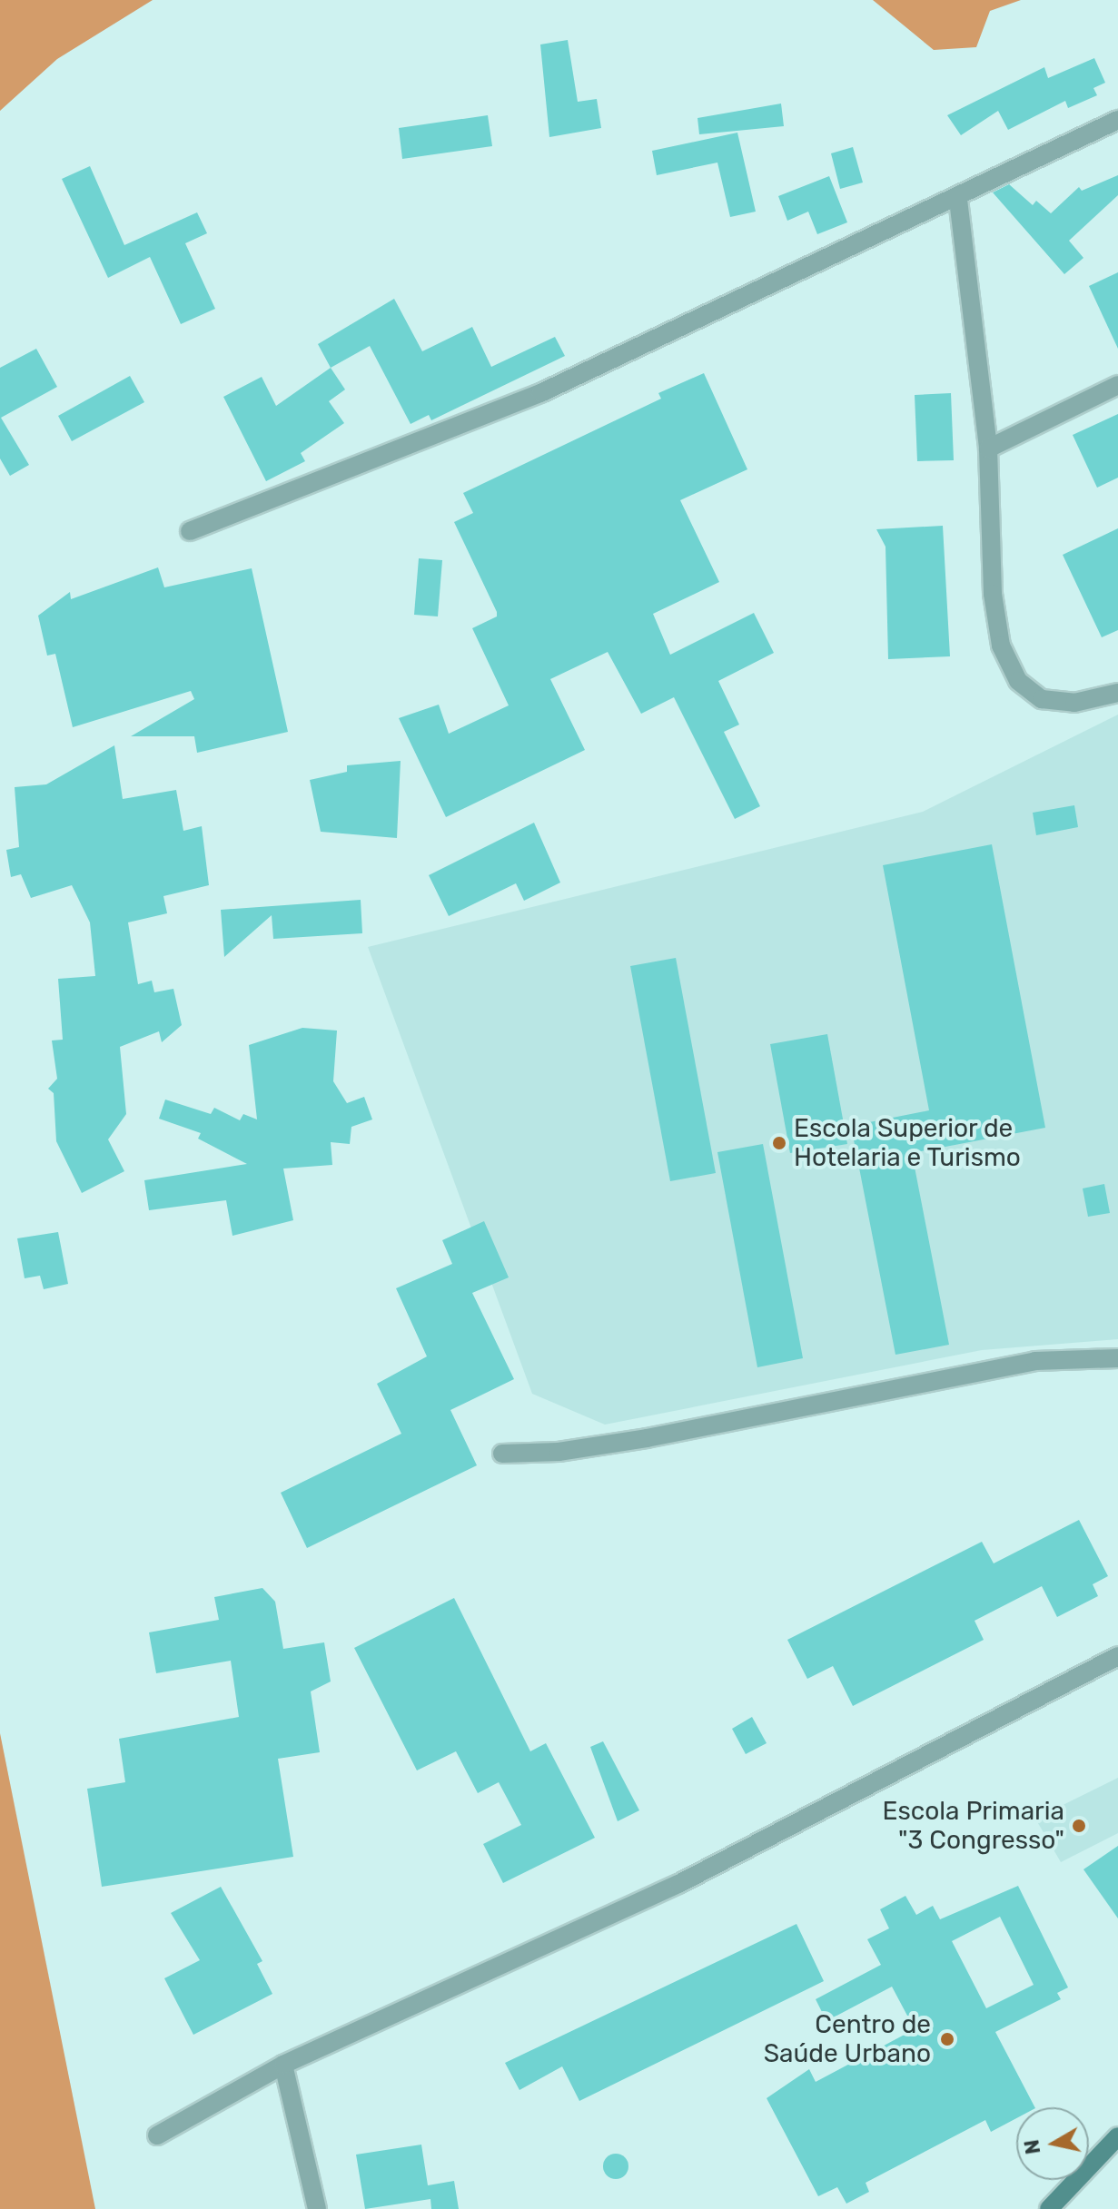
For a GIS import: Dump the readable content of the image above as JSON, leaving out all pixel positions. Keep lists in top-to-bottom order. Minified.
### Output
{"places":["Escola Superior de Hotelaria e Turismo","Escola Primaria \"3 Congresso\"","Centro de Saúde Urbano"],"north":"left"}
